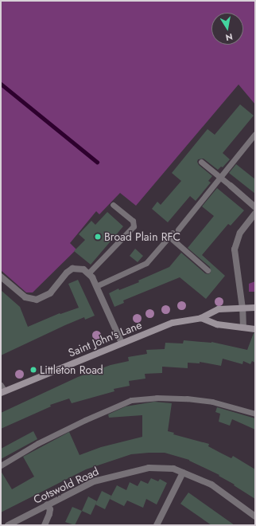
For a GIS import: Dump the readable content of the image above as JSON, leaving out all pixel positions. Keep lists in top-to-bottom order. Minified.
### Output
{"streets":{"main road":["Saint John's Lane"],"street":["Cotswold Road"]},"places":["Broad Plain RFC","Littleton Road"],"north":"bottom"}
